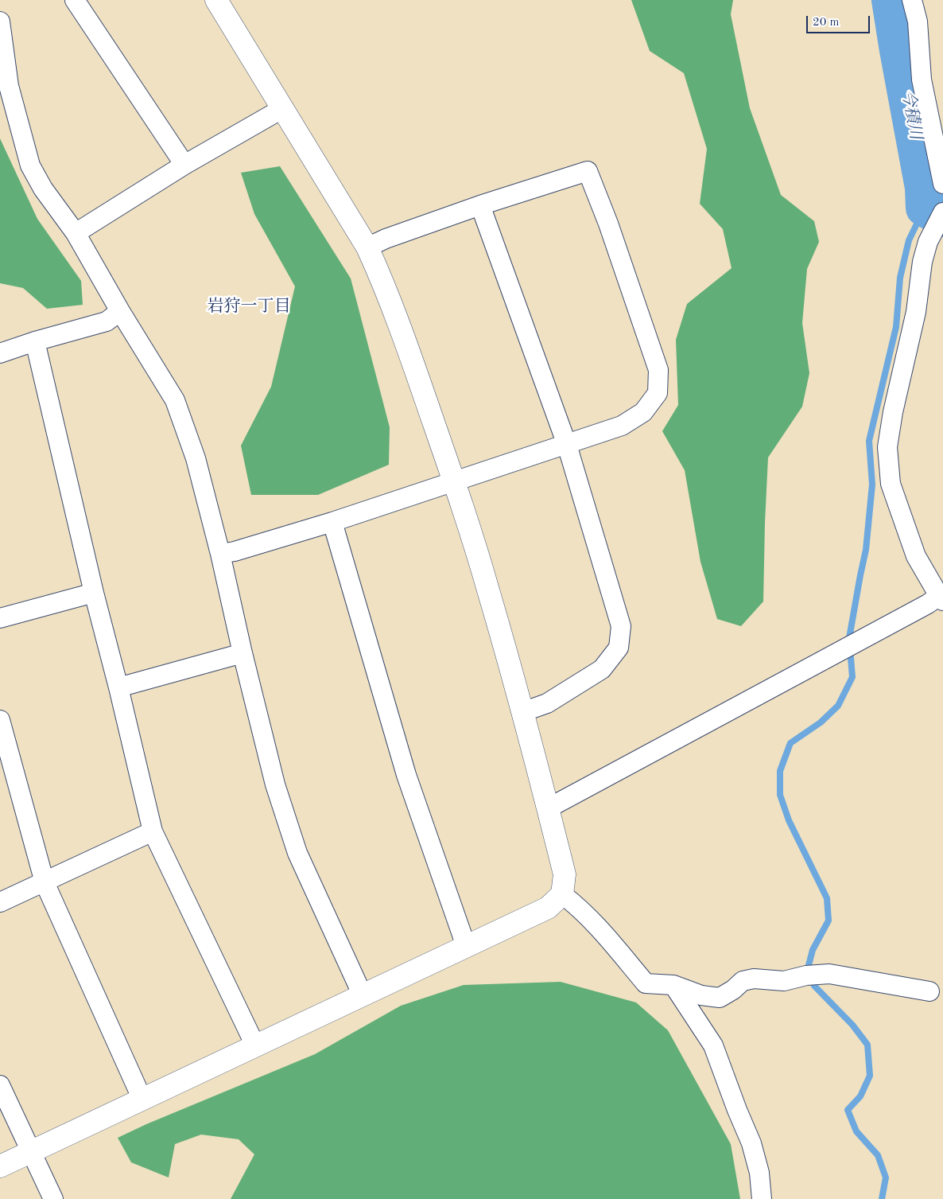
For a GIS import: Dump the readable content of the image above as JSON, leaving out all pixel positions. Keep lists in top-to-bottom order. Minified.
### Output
{"districts":["岩狩一丁目"],"water":["今積川"],"scale_bar":"20 m"}
